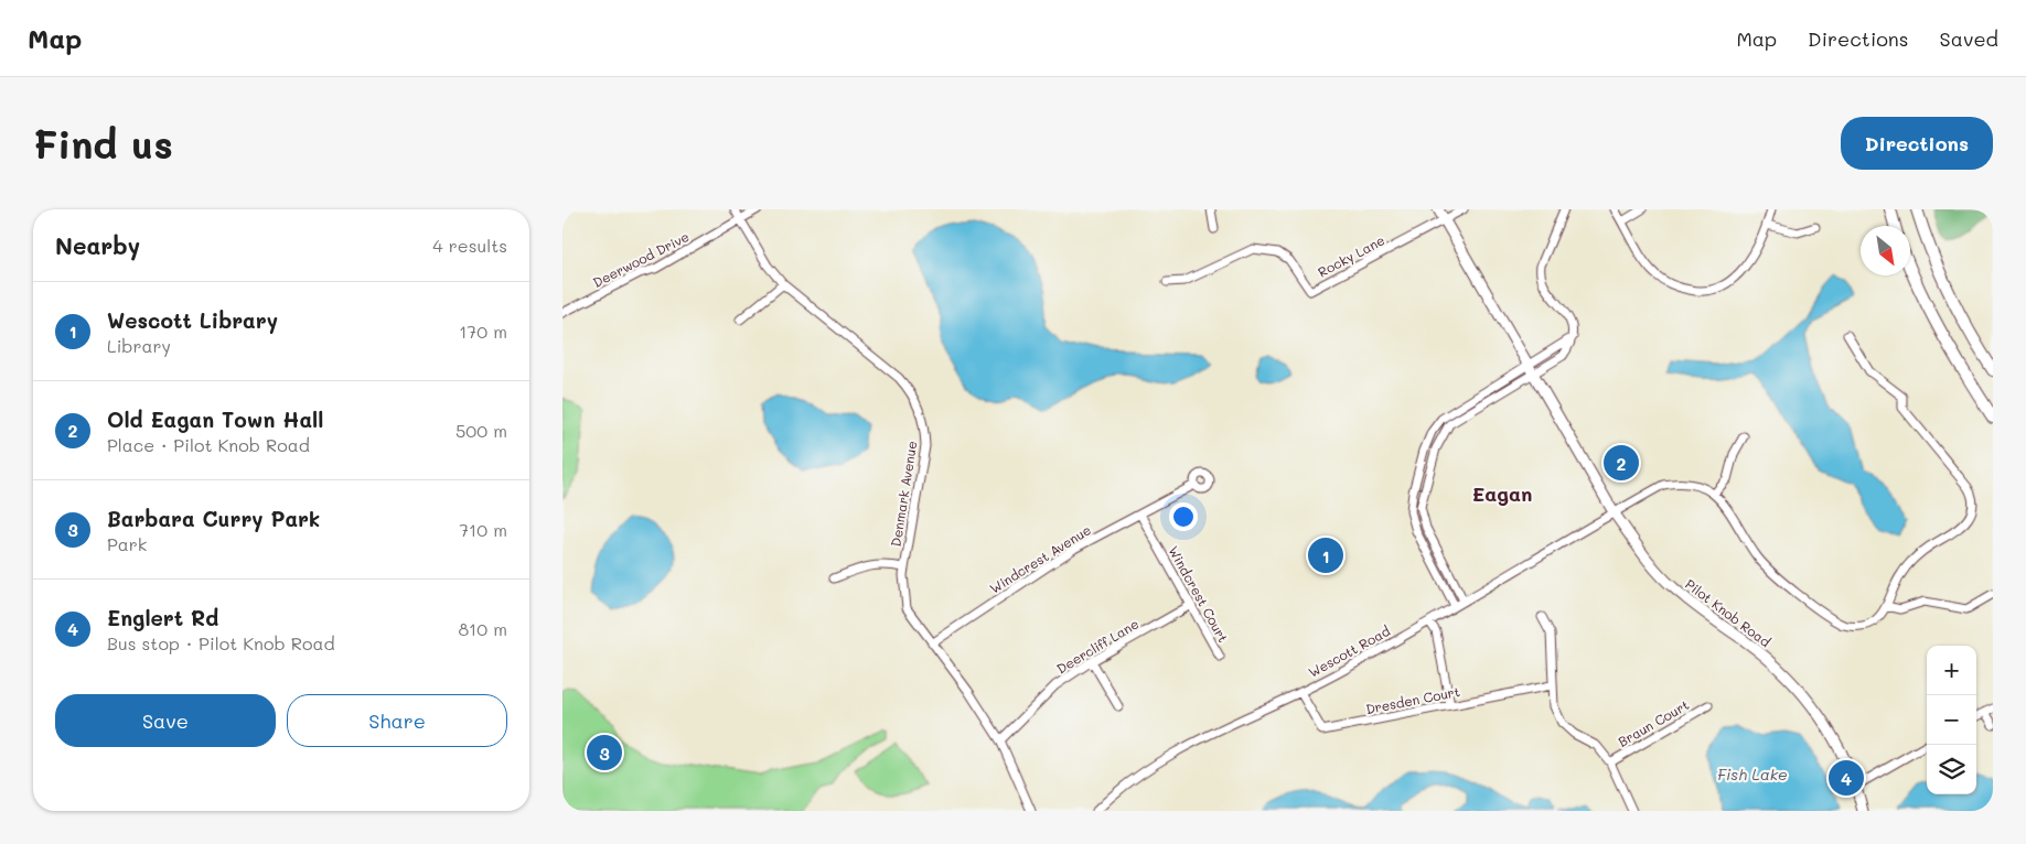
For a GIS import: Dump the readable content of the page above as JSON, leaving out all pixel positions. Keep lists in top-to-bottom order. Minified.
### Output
{"streets":{"main road":["Pilot Knob Road"],"street":["Rocky Lane","Deerwood Drive","Denmark Avenue","Windcrest Avenue","Windcrest Court","Deercliff Lane","Wescott Road","Dresden Court","Braun Court"]},"crossings":[["Rocky Lane","Pilot Knob Road"],["Deerwood Drive","Denmark Avenue"],["Denmark Avenue","Windcrest Avenue"],["Denmark Avenue","Deercliff Lane"],["Windcrest Avenue","Windcrest Court"],["Windcrest Court","Deercliff Lane"],["Pilot Knob Road","Wescott Road"],["Wescott Road","Dresden Court"]],"districts":["Eagan"],"water":["Fish Lake"],"north":"bottom right","page":{"header":"Map","nav":["Map","Directions","Saved"],"buttons":["Directions",["Save","Share"]],"title":"Find us","heading":["Nearby","4 results"],"list":[{"mark":"1","name":"Wescott Library","note":"Library","value":"170 m"},{"mark":"2","name":"Old Eagan Town Hall","note":"Place · Pilot Knob Road","value":"500 m"},{"mark":"3","name":"Barbara Curry Park","note":"Park","value":"710 m"},{"mark":"4","name":"Englert Rd","note":"Bus stop · Pilot Knob Road","value":"810 m"}],"pins":["2","1","3","4"],"map_buttons":["+","−"]}}
